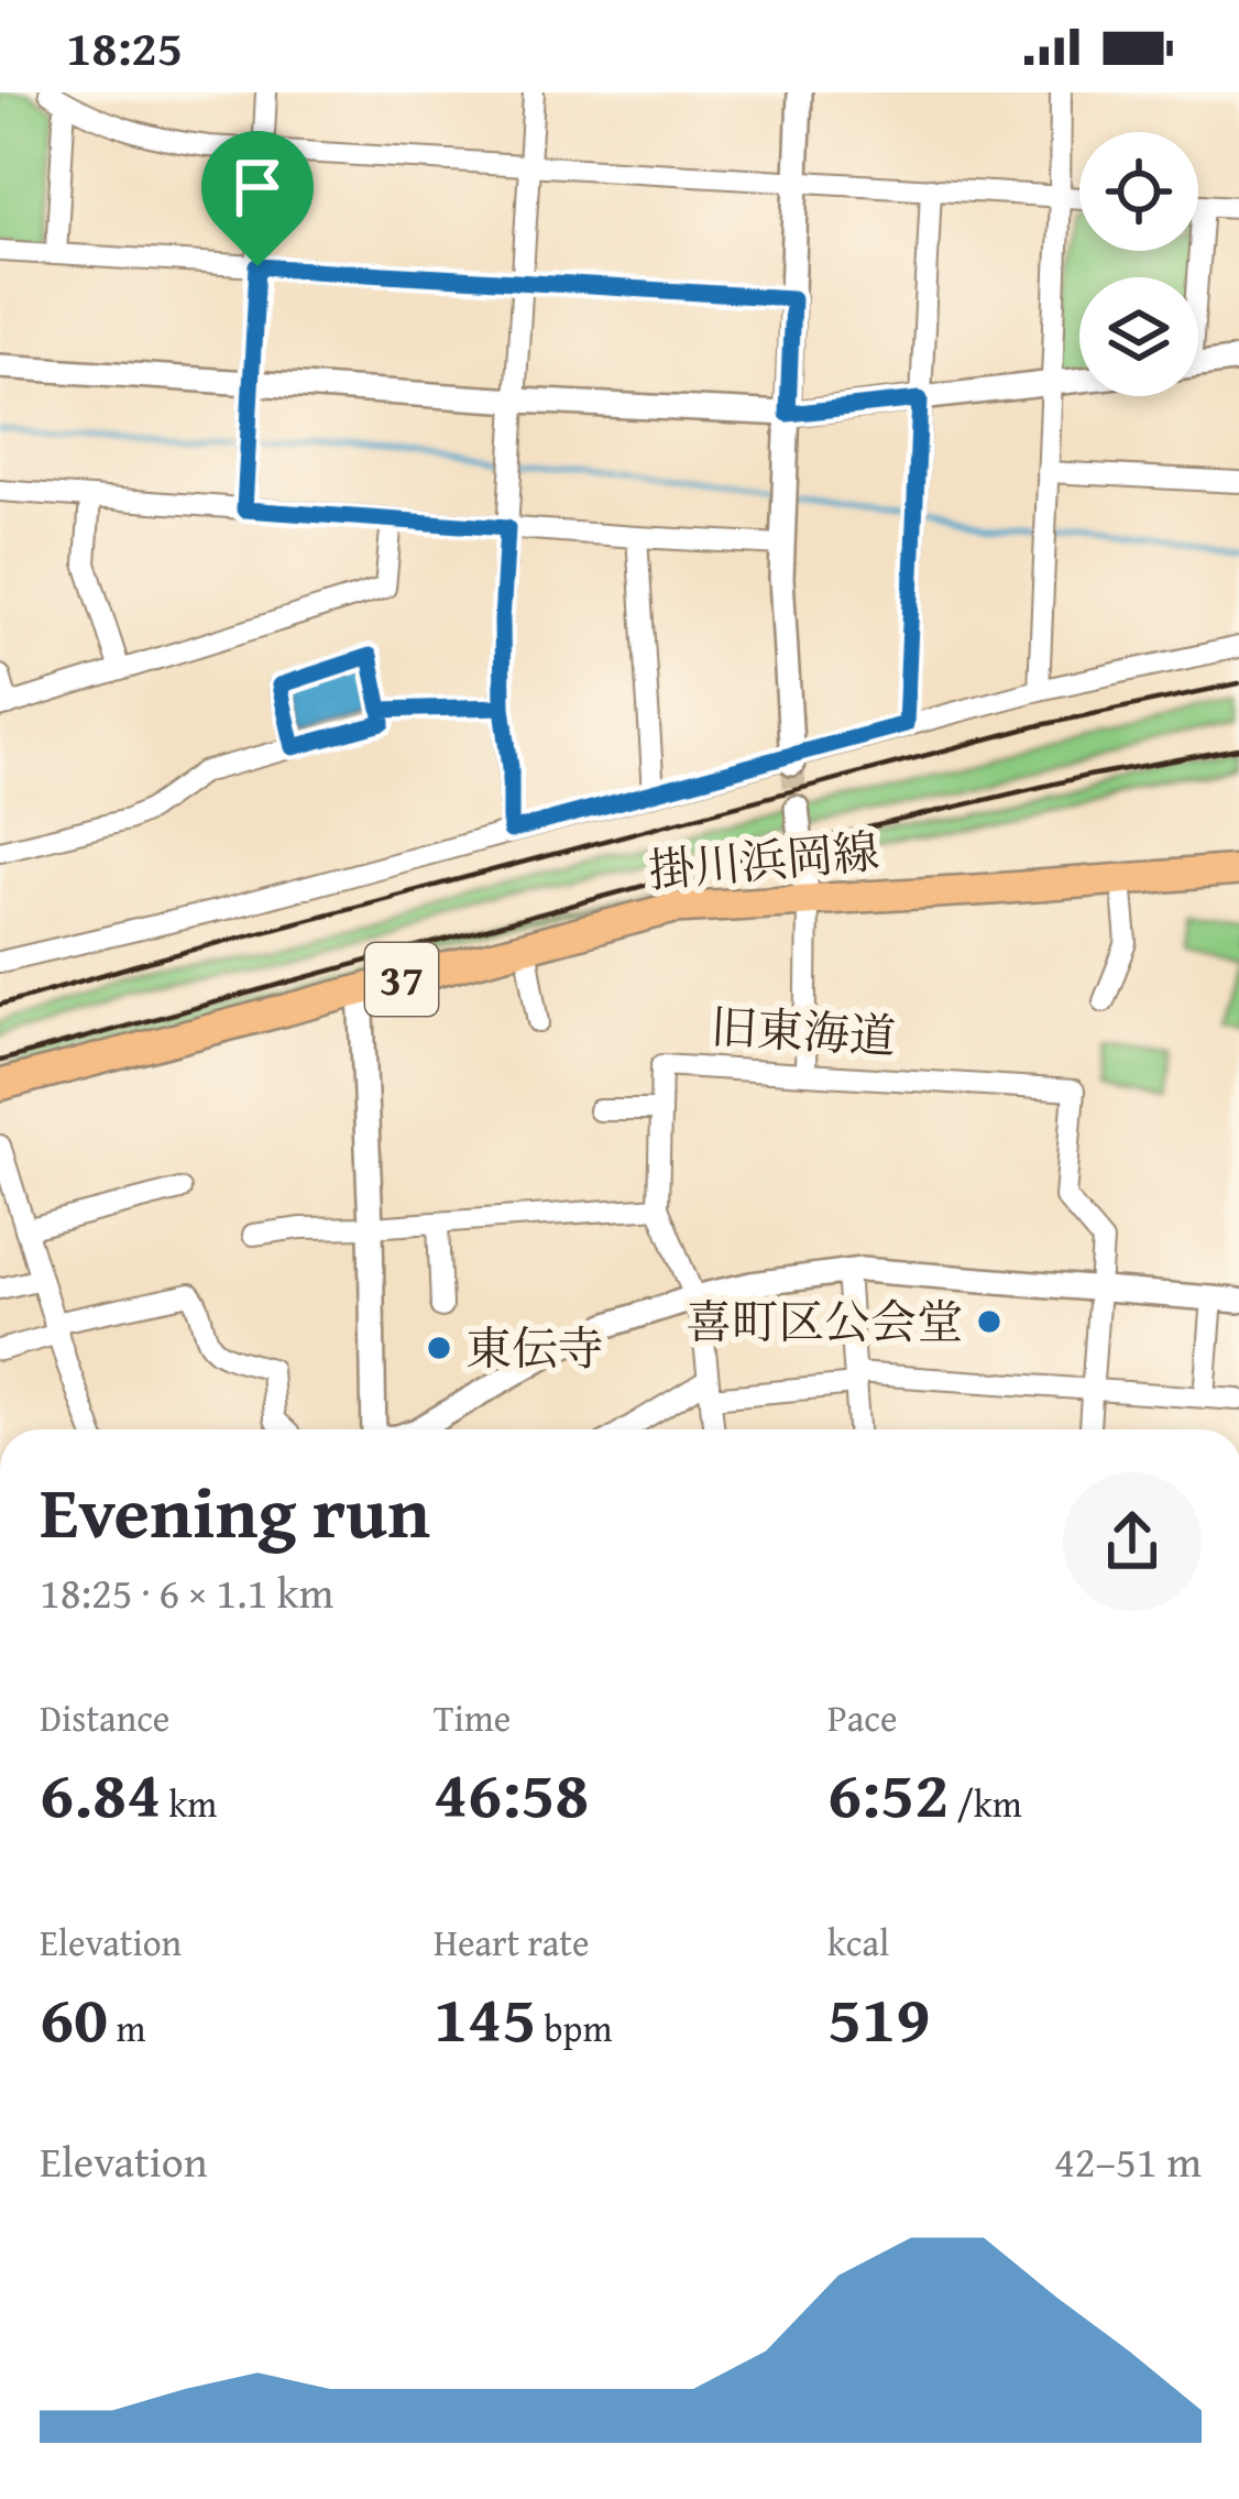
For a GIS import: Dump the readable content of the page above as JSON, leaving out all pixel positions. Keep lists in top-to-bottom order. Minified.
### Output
{"streets":{"main road":["掛川浜岡線","37"],"street":["旧東海道"]},"places":["喜町区公会堂","東伝寺"],"page":{"status":"18:25","heading":["Evening run","18:25 · 6 × 1.1 km"],"stats":[["Distance","6.84 km"],["Time","46:58"],["Pace","6:52 /km"],["Elevation","60 m"],["Heart rate","145 bpm"],["kcal","519"]],"chart":["Elevation","42–51 m"]}}
